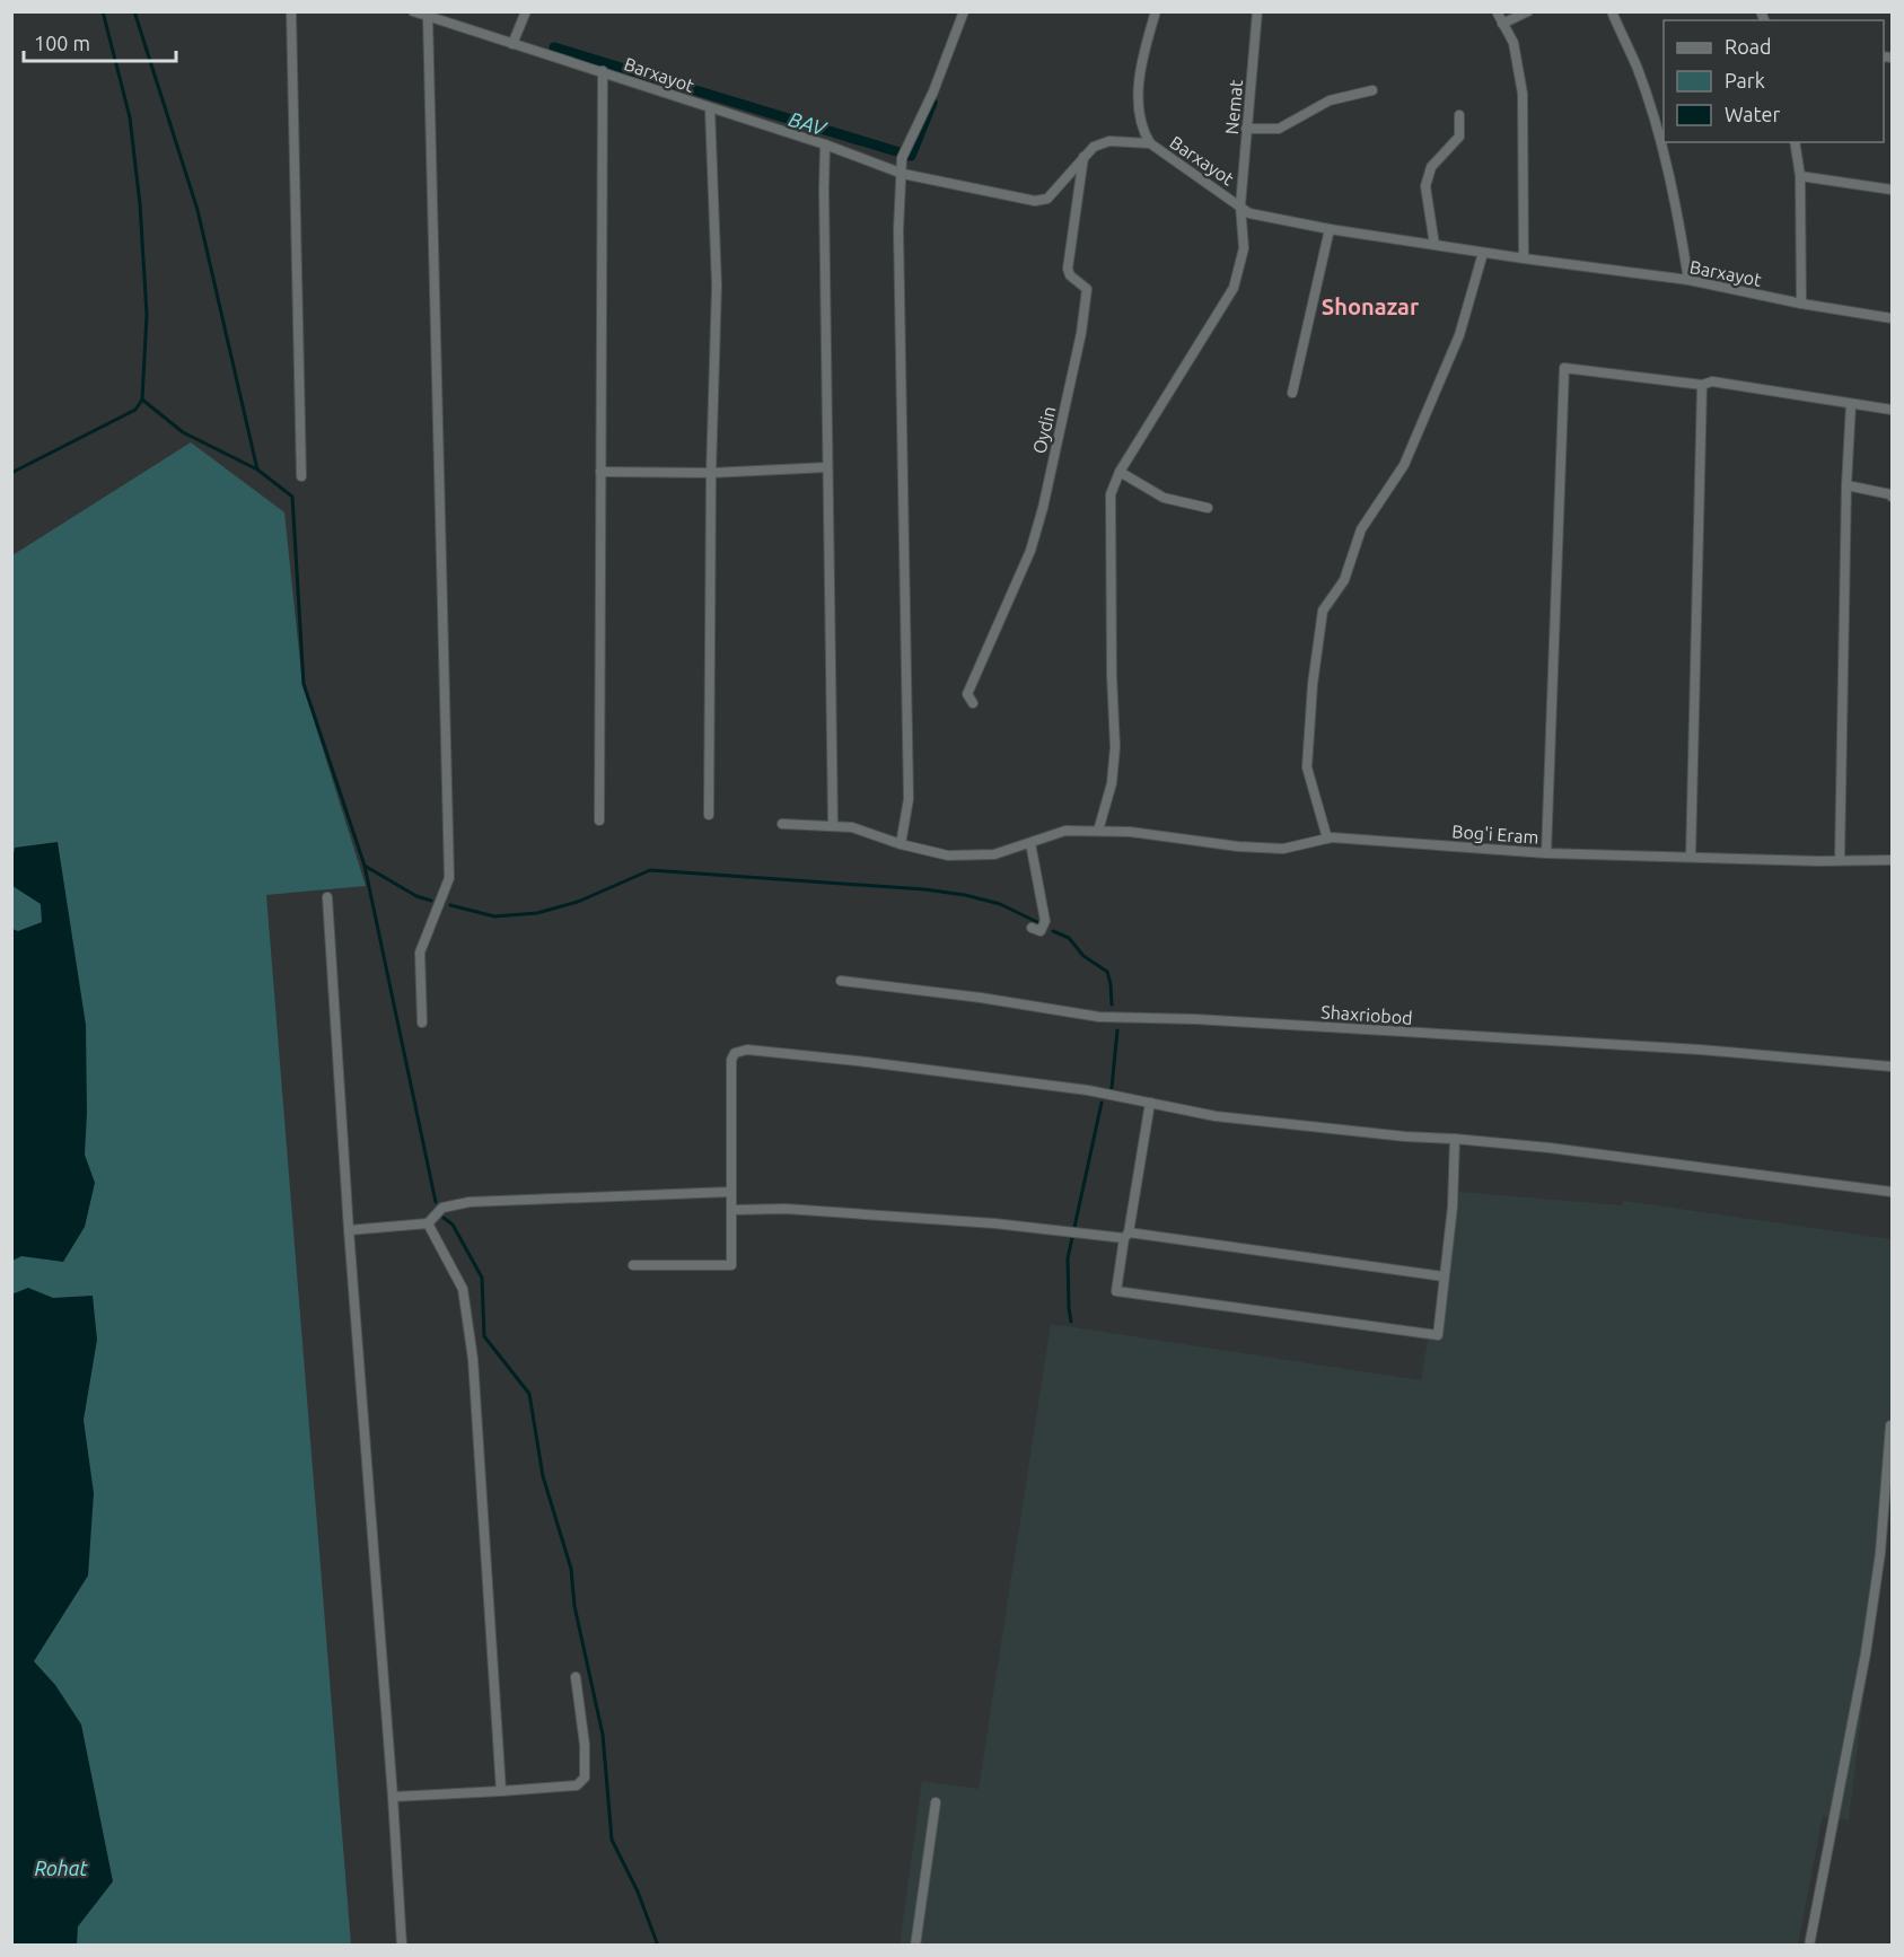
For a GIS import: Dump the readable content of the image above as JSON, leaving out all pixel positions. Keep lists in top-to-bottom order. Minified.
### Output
{"streets":{"street":["Barxayot","Nemat","Oydin","Bog'i Eram","Shaxriobod"]},"crossings":[["Barxayot","Nemat"],["Barxayot","Oydin"],["Nemat","Bog'i Eram"]],"districts":["Shonazar"],"water":["BAV","Rohat"],"legend":["Road","Park","Water"],"scale_bar":"100 m"}
